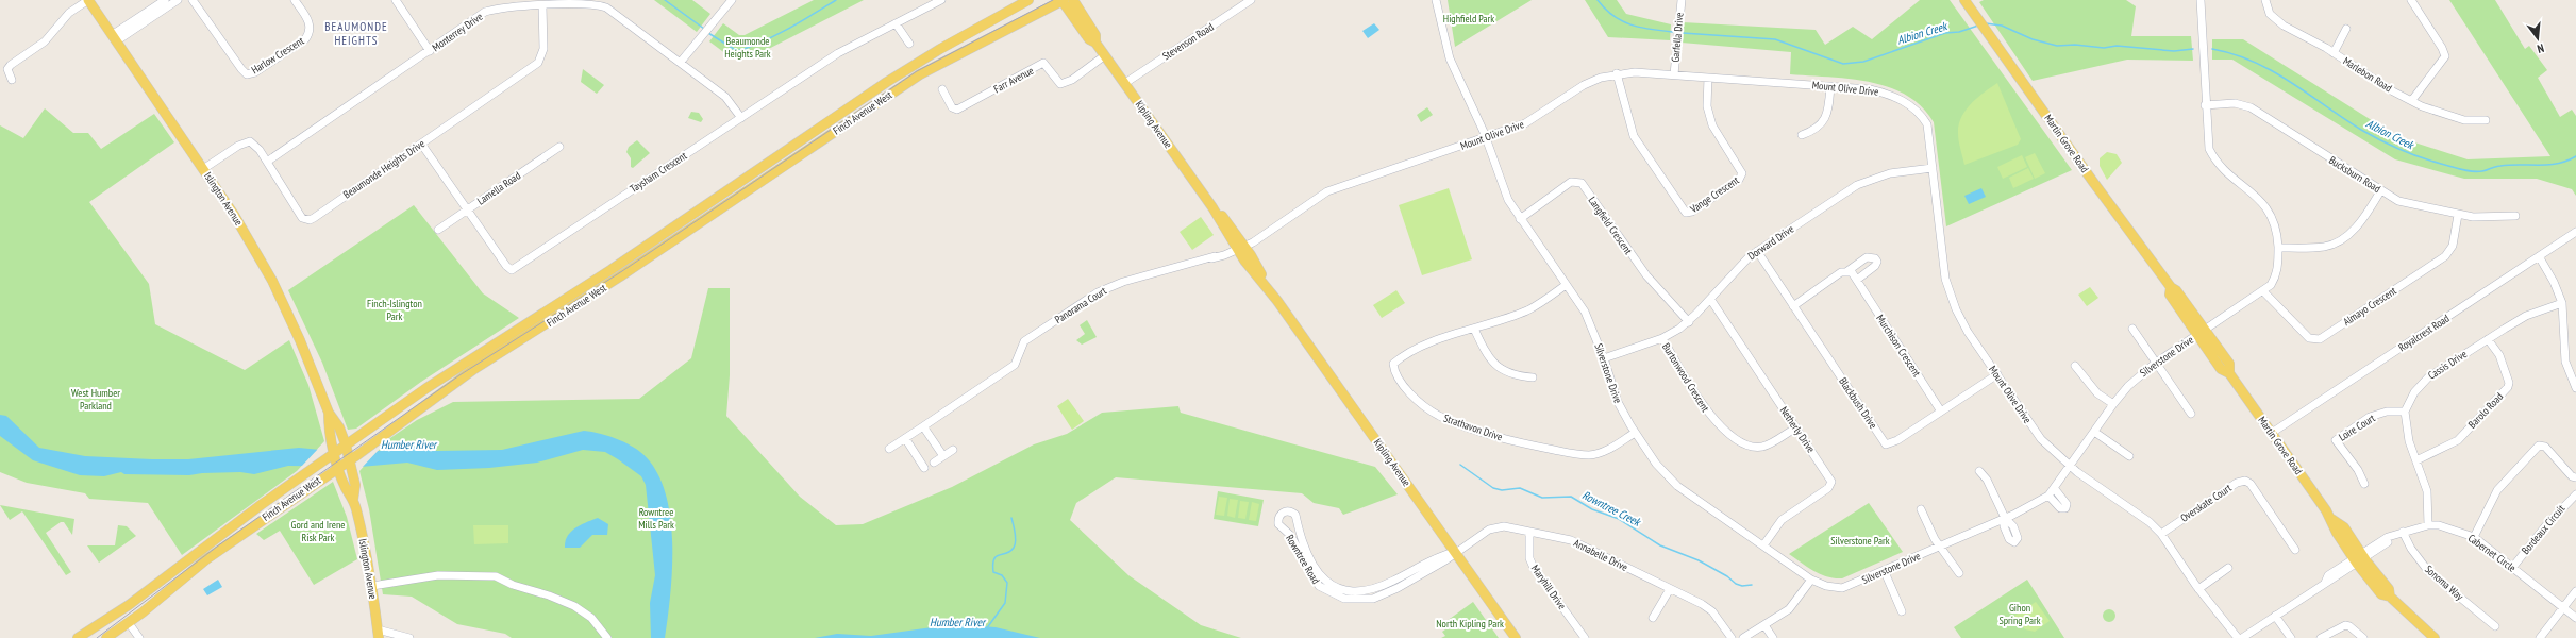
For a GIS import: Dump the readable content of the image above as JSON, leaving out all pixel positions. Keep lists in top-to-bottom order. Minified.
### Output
{"streets":{"main road":["Finch Avenue West","Kipling Avenue","Martin Grove Road","Islington Avenue"],"street":["Monterrey Drive","Garfella Drive","Stevenson Road","Harlow Crescent","Marlebon Road","Farr Avenue","Mount Olive Drive","Beaumonde Heights Drive","Taysham Crescent","Bucksburn Road","Lamella Road","Vange Crescent","Langfield Crescent","Dorward Drive","Panorama Court","Almayo Crescent","Royalcrest Road","Murchison Crescent","Silverstone Drive","Cassis Drive","Burtonwood Crescent","Blackbush Drive","Barolo Road","Strathavon Drive","Loire Court","Netherly Drive","Overskate Court","Bordeaux Circuit","Cabernet Circle","Annabelle Drive","Rowntree Road","Sonoma Way","Maryhill Drive"]},"crossings":[["Monterrey Drive","Beaumonde Heights Drive"],["Monterrey Drive","Taysham Crescent"],["Garfella Drive","Mount Olive Drive"],["Stevenson Road","Kipling Avenue"],["Farr Avenue","Kipling Avenue"],["Mount Olive Drive","Kipling Avenue"],["Mount Olive Drive","Vange Crescent"],["Mount Olive Drive","Dorward Drive"],["Mount Olive Drive","Panorama Court"],["Mount Olive Drive","Silverstone Drive"],["Mount Olive Drive","Blackbush Drive"],["Mount Olive Drive","Overskate Court"],["Finch Avenue West","Kipling Avenue"],["Finch Avenue West","Islington Avenue"],["Kipling Avenue","Panorama Court"],["Kipling Avenue","Annabelle Drive"],["Kipling Avenue","Rowntree Road"],["Martin Grove Road","Royalcrest Road"],["Martin Grove Road","Silverstone Drive"],["Martin Grove Road","Cabernet Circle"],["Beaumonde Heights Drive","Taysham Crescent"],["Beaumonde Heights Drive","Islington Avenue"],["Taysham Crescent","Lamella Road"],["Bucksburn Road","Almayo Crescent"],["Bucksburn Road","Silverstone Drive"],["Langfield Crescent","Dorward Drive"],["Langfield Crescent","Silverstone Drive"],["Dorward Drive","Silverstone Drive"],["Dorward Drive","Burtonwood Crescent"],["Dorward Drive","Blackbush Drive"],["Dorward Drive","Netherly Drive"],["Almayo Crescent","Silverstone Drive"],["Murchison Crescent","Blackbush Drive"],["Silverstone Drive","Strathavon Drive"],["Silverstone Drive","Netherly Drive"],["Cassis Drive","Barolo Road"],["Cassis Drive","Loire Court"],["Burtonwood Crescent","Netherly Drive"],["Bordeaux Circuit","Cabernet Circle"],["Cabernet Circle","Sonoma Way"],["Annabelle Drive","Rowntree Road"],["Annabelle Drive","Maryhill Drive"]],"districts":["BEAUMONDE HEIGHTS"],"water":["Albion Creek","Humber River","Rowntree Creek"],"parks":["Highfield Park","Beaumonde Heights Park","Finch-Islington Park","West Humber Parkland","Rowntree Mills Park","Gord and Irene Risk Park","Silverstone Park","Gihon Spring Park","North Kipling Park"],"north":"bottom"}
